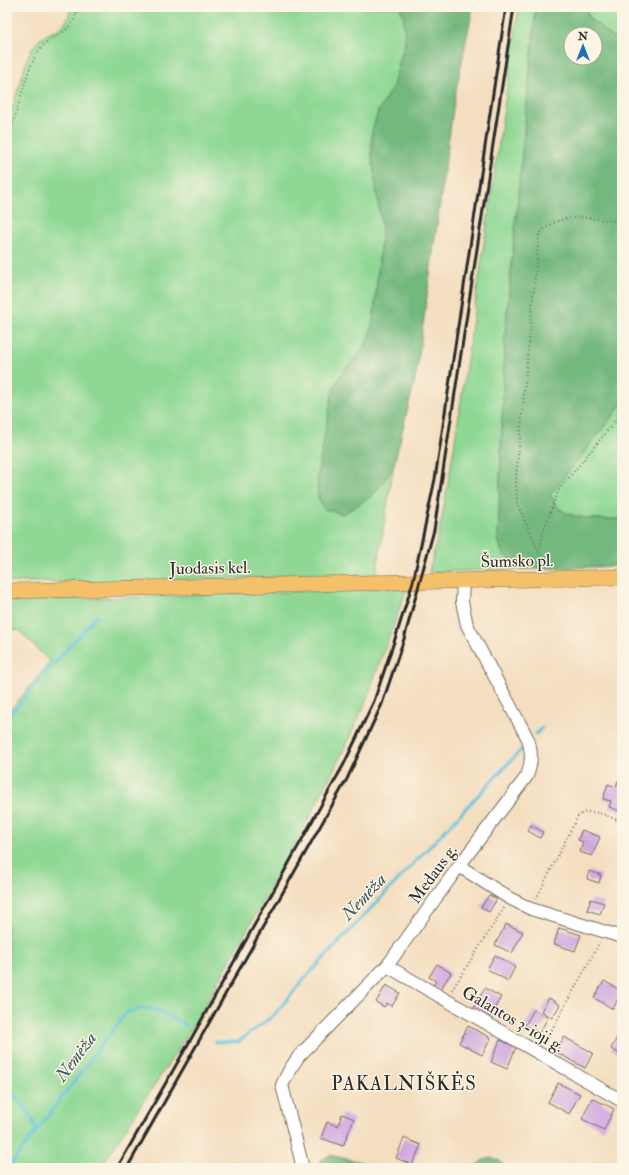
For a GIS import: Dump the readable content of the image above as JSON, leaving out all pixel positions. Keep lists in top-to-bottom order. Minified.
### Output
{"streets":{"main road":["Šumsko pl.","Juodasis kel."],"street":["Medaus g.","Galantos 3-ioji g."]},"crossings":[["Šumsko pl.","Juodasis kel."],["Šumsko pl.","Medaus g."],["Medaus g.","Galantos 3-ioji g."]],"districts":["PAKALNIŠKĖS"],"water":["Nemėža"],"north":"top"}
